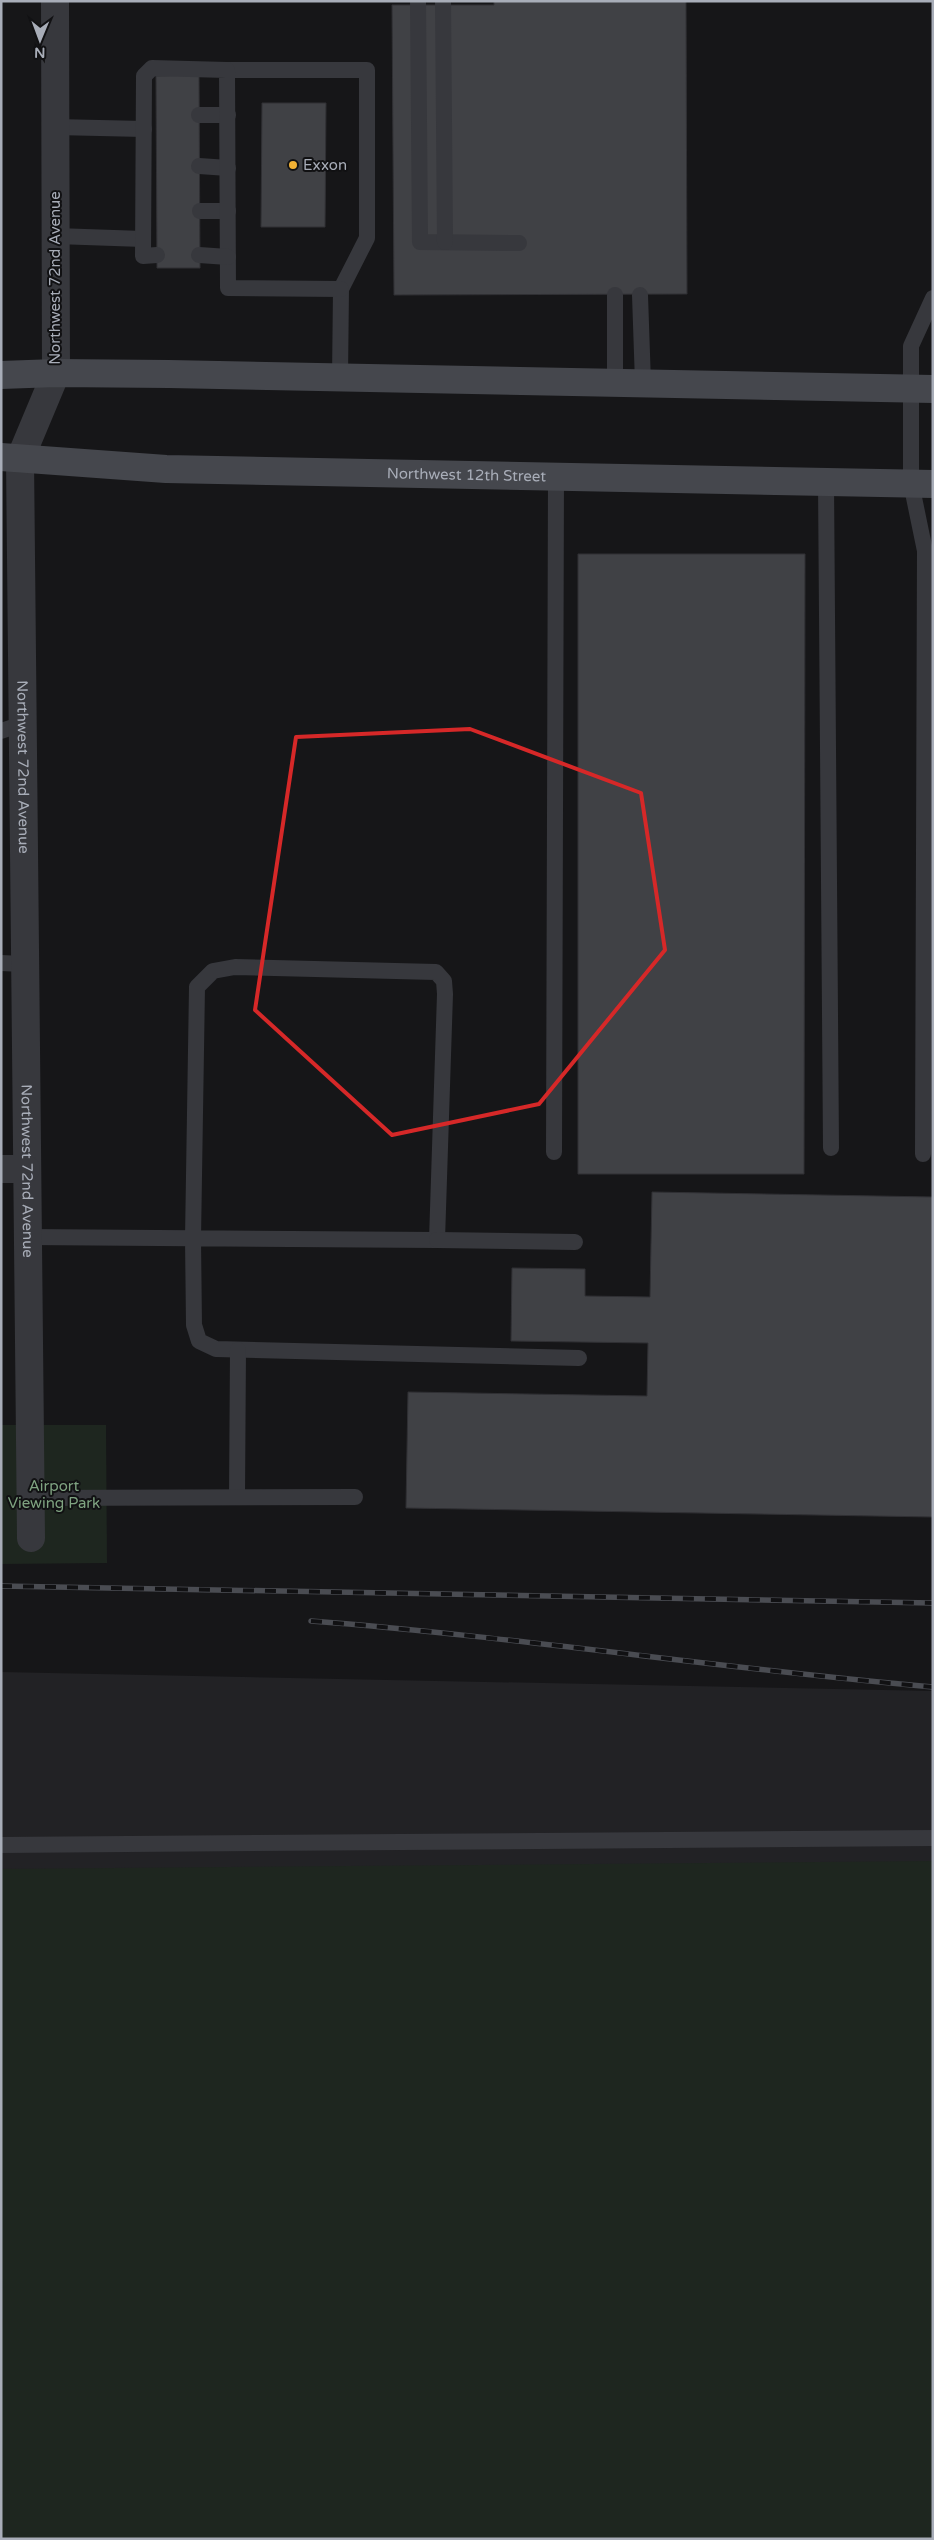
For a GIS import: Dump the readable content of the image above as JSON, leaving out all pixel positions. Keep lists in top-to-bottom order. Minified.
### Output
{"streets":{"main road":["Northwest 12th Street"],"street":["Northwest 72nd Avenue"]},"crossings":[["Northwest 72nd Avenue","Northwest 12th Street"]],"parks":["Airport Viewing Park"],"places":["Exxon"],"north":"bottom"}
